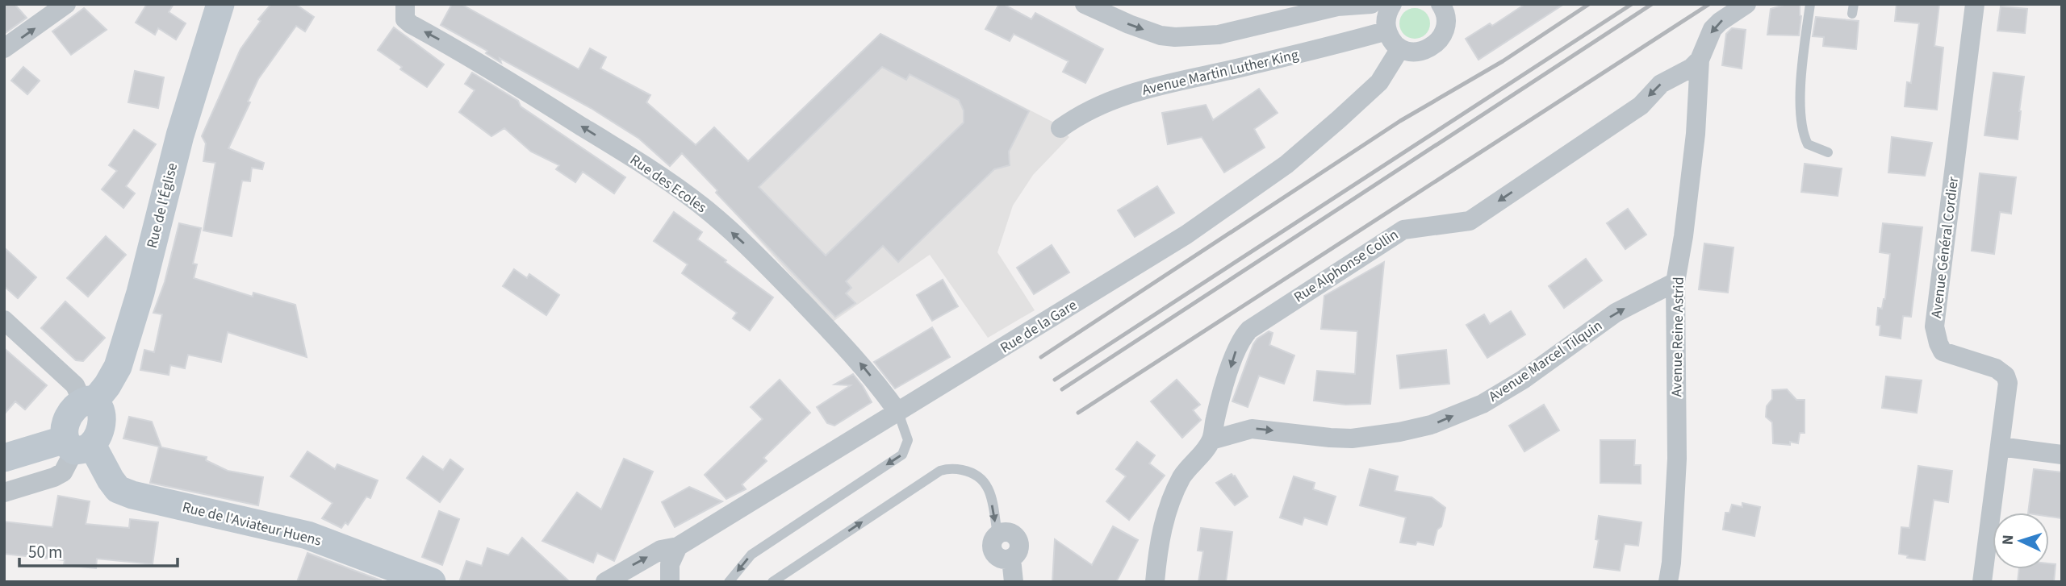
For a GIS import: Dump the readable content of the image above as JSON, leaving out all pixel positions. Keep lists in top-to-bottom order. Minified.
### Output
{"streets":{"street":["Avenue Martin Luther King","Rue des Ecoles","Rue de l'Église","Avenue Général Cordier","Rue Alphonse Collin","Rue de la Gare","Avenue Reine Astrid","Avenue Marcel Tilquin","Rue de l'Aviateur Huens"]},"crossings":[["Rue des Ecoles","Rue de la Gare"],["Rue de l'Église","Rue de l'Aviateur Huens"],["Rue Alphonse Collin","Avenue Reine Astrid"],["Rue Alphonse Collin","Avenue Marcel Tilquin"],["Avenue Reine Astrid","Avenue Marcel Tilquin"]],"one_way":["Rue des Ecoles","Rue Alphonse Collin","Avenue Marcel Tilquin"],"scale_bar":"50 m","north":"left"}
